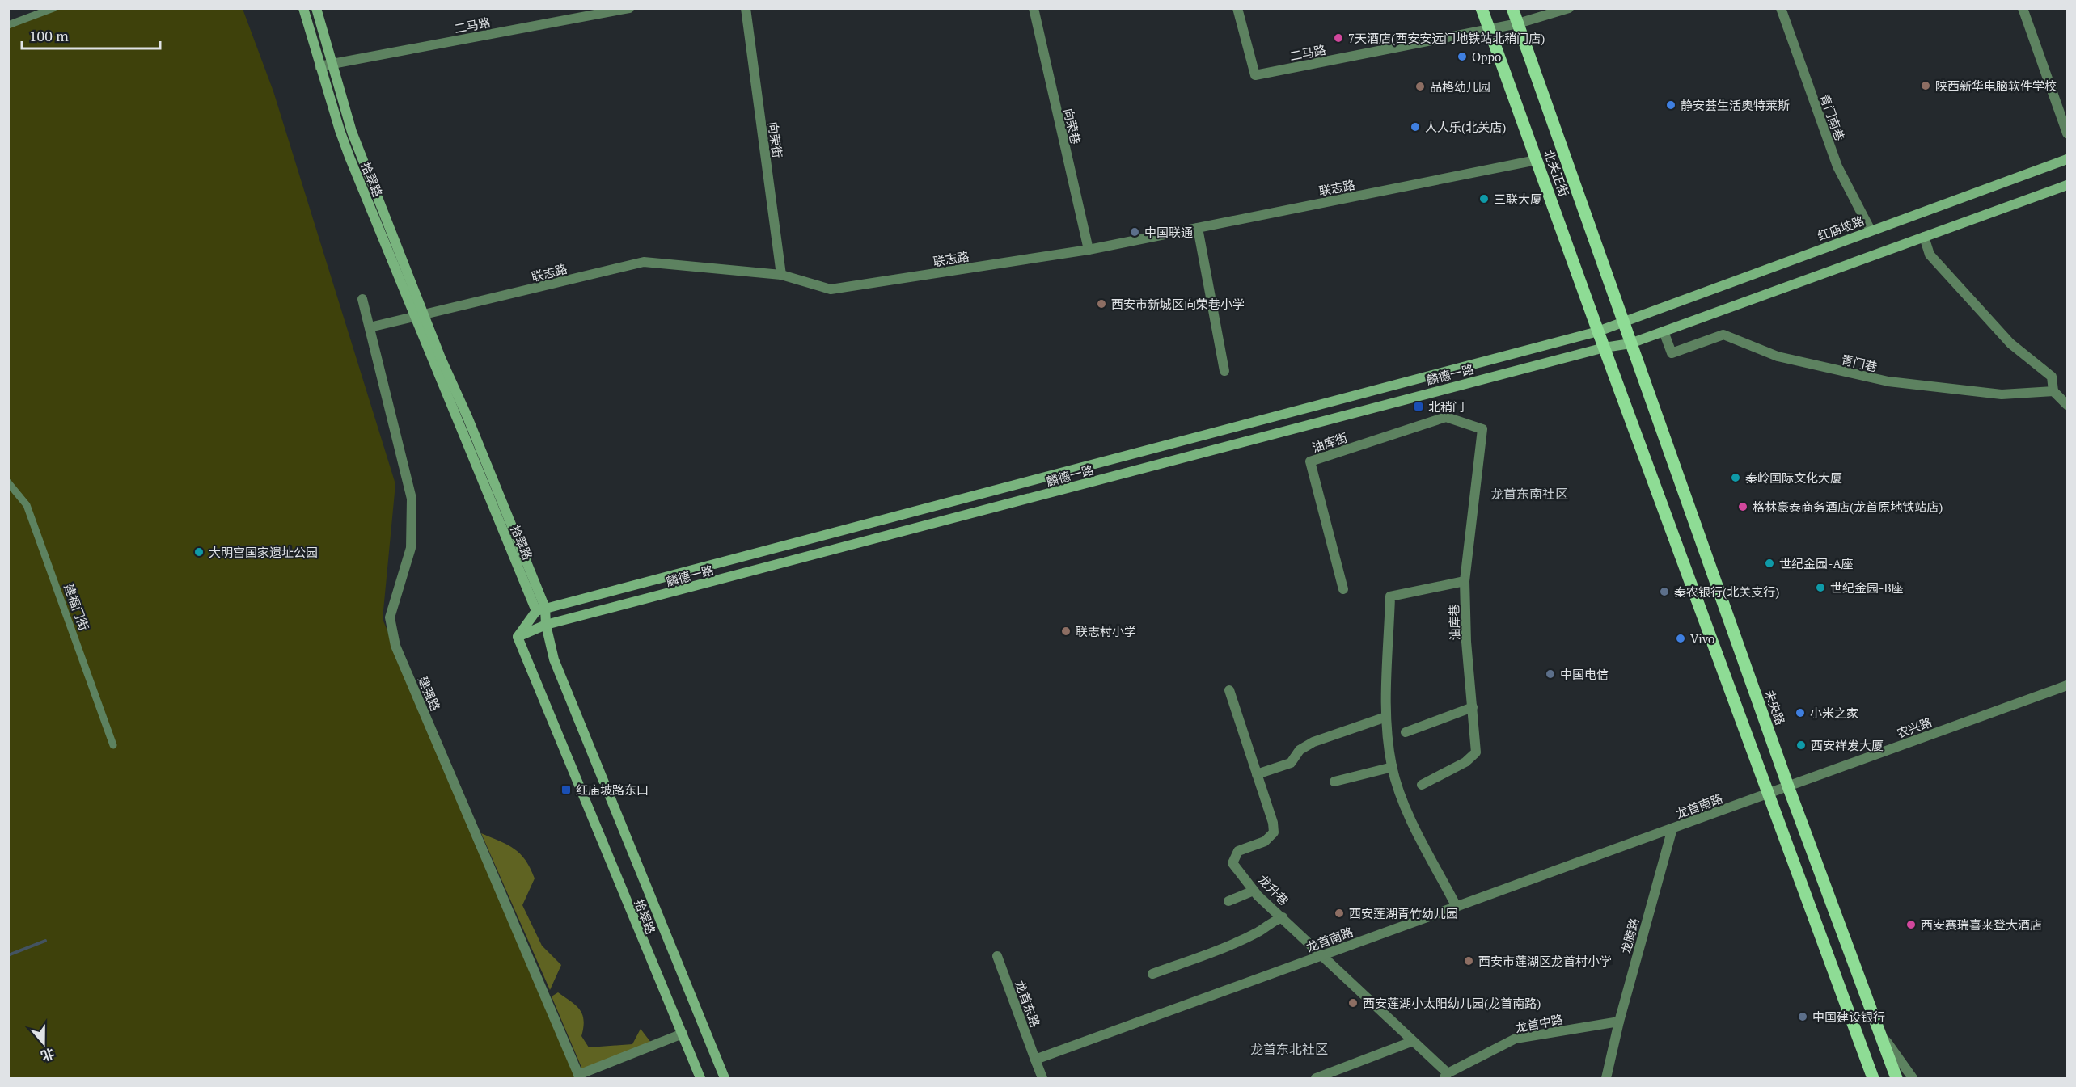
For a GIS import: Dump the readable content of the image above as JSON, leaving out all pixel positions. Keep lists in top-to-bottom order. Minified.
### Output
{"streets":{"main road":["北关正街","拾翠路","红庙坡路","麟德一路","未央路"],"street":["二马路","青门南巷","向荣巷","向荣街","联志路","青门巷","油库街","建福门街","油库巷","建强路","农兴路","龙首南路","龙升巷","龙腾路","龙首东路","龙首中路"]},"crossings":[["二马路","北关正街"],["二马路","拾翠路"],["青门南巷","红庙坡路"],["向荣巷","联志路"],["向荣街","联志路"],["北关正街","联志路"],["北关正街","红庙坡路"],["北关正街","麟德一路"],["北关正街","未央路"],["拾翠路","联志路"],["拾翠路","麟德一路"],["联志路","建强路"],["红庙坡路","麟德一路"],["麟德一路","未央路"],["油库街","油库巷"],["未央路","农兴路"],["农兴路","龙首南路"],["龙首南路","龙升巷"],["龙首南路","龙腾路"],["龙首南路","龙首东路"],["龙升巷","龙首中路"],["龙腾路","龙首中路"]],"districts":["龙首东南社区","龙首东北社区"],"places":{"other":["7天酒店(西安安远门地铁站北稍门店)","Oppo","陕西新华电脑软件学校","品格幼儿园","静安荟生活奥特莱斯","人人乐(北关店)","三联大厦","中国联通","西安市新城区向荣巷小学","秦岭国际文化大厦","格林豪泰商务酒店(龙首原地铁站店)","大明宫国家遗址公园","世纪金园-A座","世纪金园-B座","秦农银行(北关支行)","联志村小学","Vivo","中国电信","小米之家","西安祥发大厦","西安莲湖青竹幼儿园","西安赛瑞喜来登大酒店","西安市莲湖区龙首村小学","西安莲湖小太阳幼儿园(龙首南路)","中国建设银行"],"transit":["北稍门","红庙坡路东口"]},"scale_bar":"100 m","north":"bottom"}
